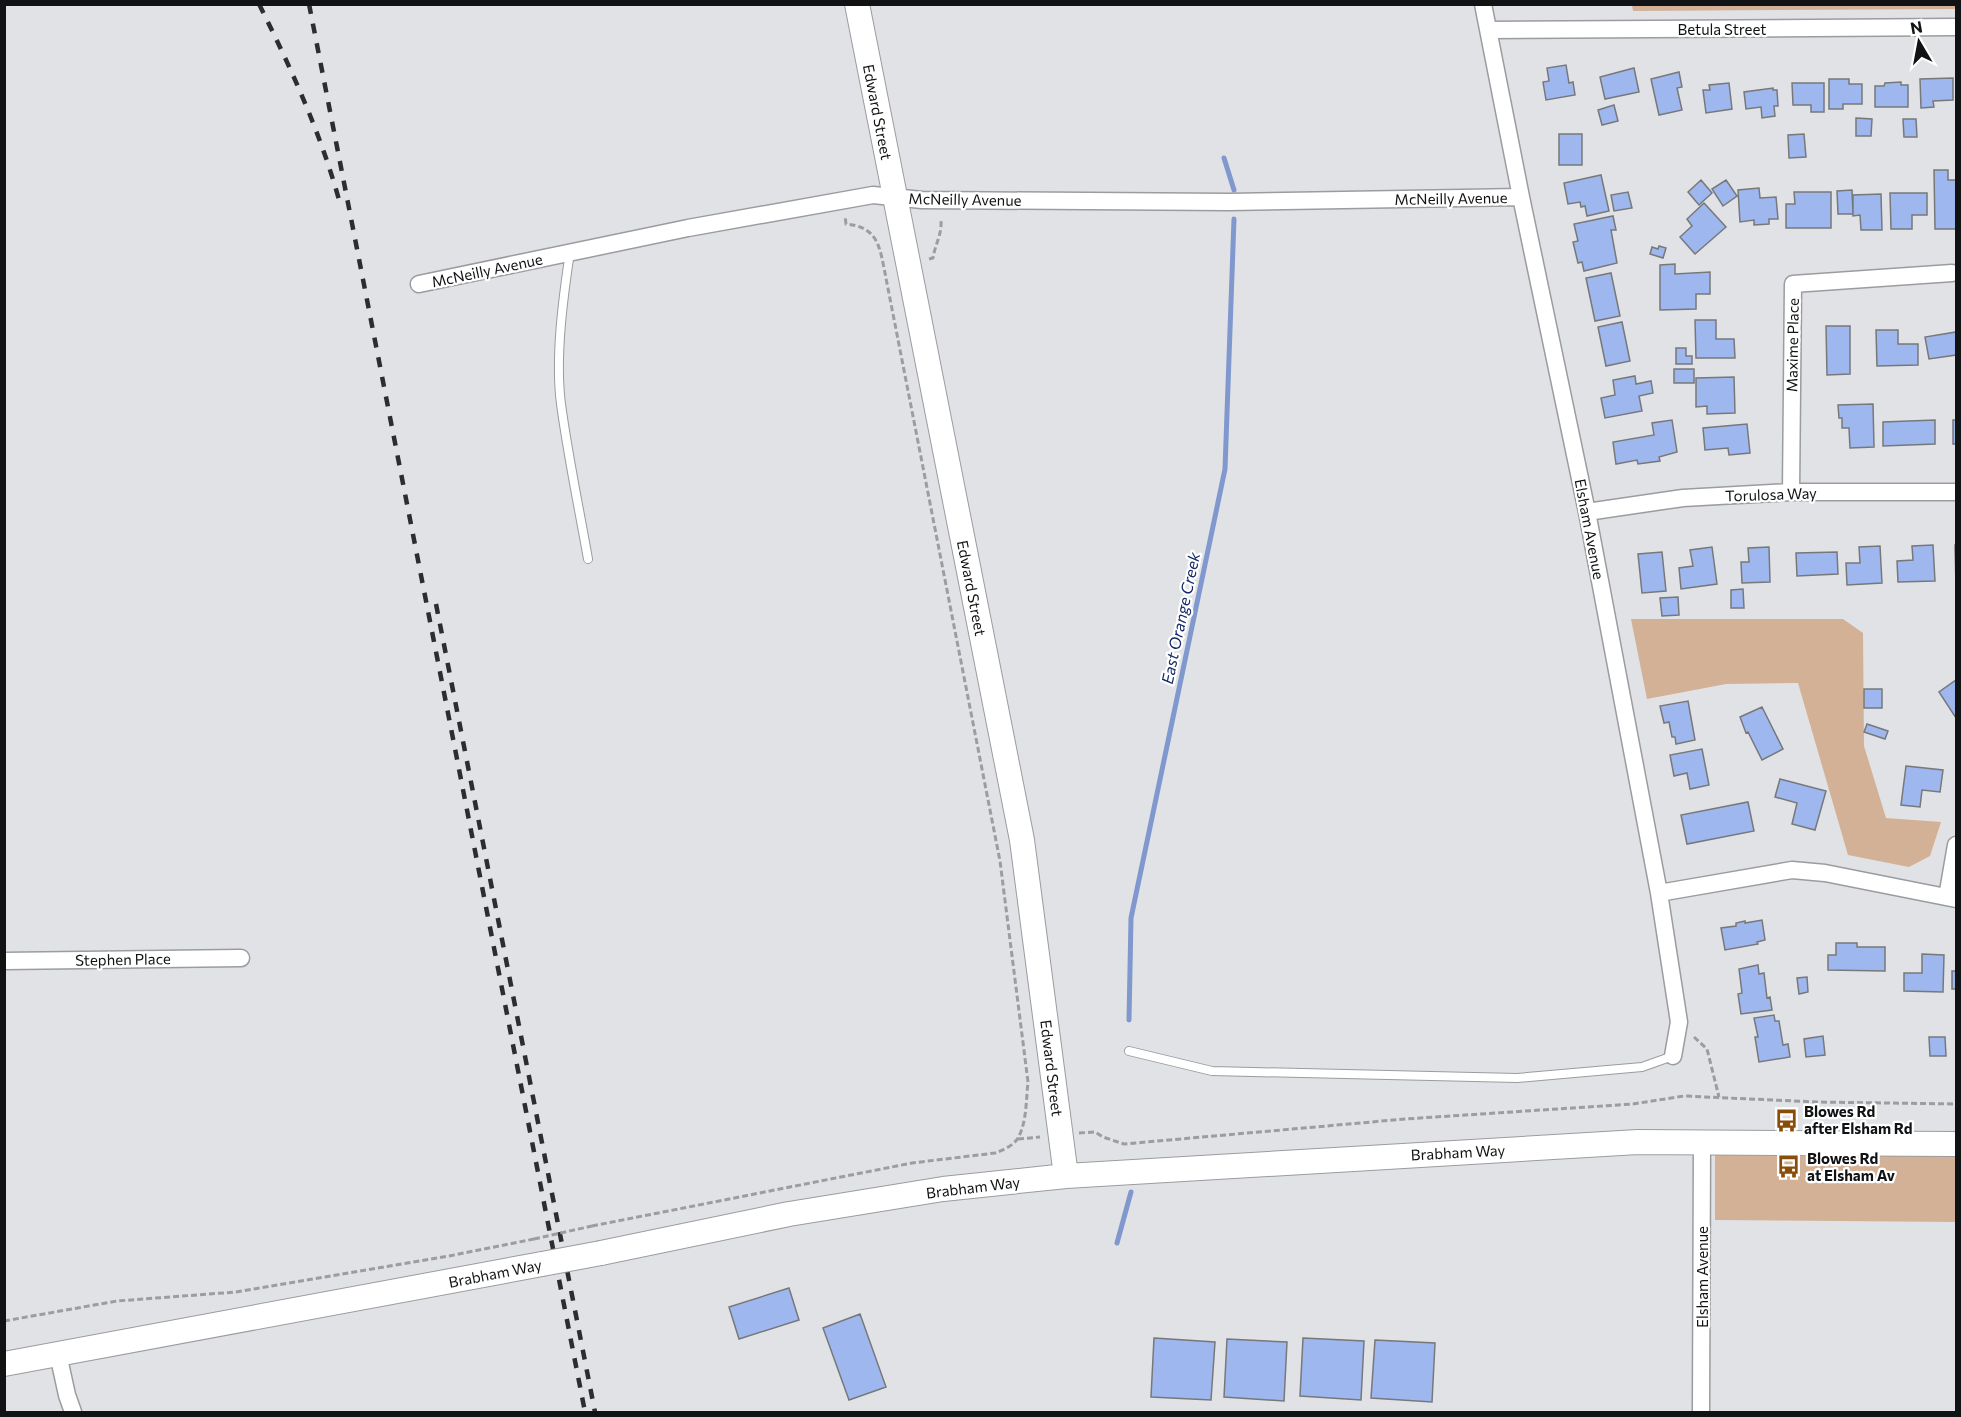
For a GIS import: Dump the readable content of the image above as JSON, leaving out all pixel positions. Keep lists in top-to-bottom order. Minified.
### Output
{"streets":{"main road":["Edward Street","Brabham Way"],"street":["Betula Street","McNeilly Avenue","Maxime Place","Torulosa Way","Elsham Avenue","Stephen Place"]},"crossings":[["Betula Street","Elsham Avenue"],["Edward Street","McNeilly Avenue"],["Edward Street","Brabham Way"],["McNeilly Avenue","Elsham Avenue"],["Maxime Place","Torulosa Way"],["Torulosa Way","Elsham Avenue"],["Elsham Avenue","Brabham Way"]],"water":["East Orange Creek"],"places":{"bus stop":["Blowes Rd after Elsham Rd","Blowes Rd at Elsham Av"]},"north":"top"}
